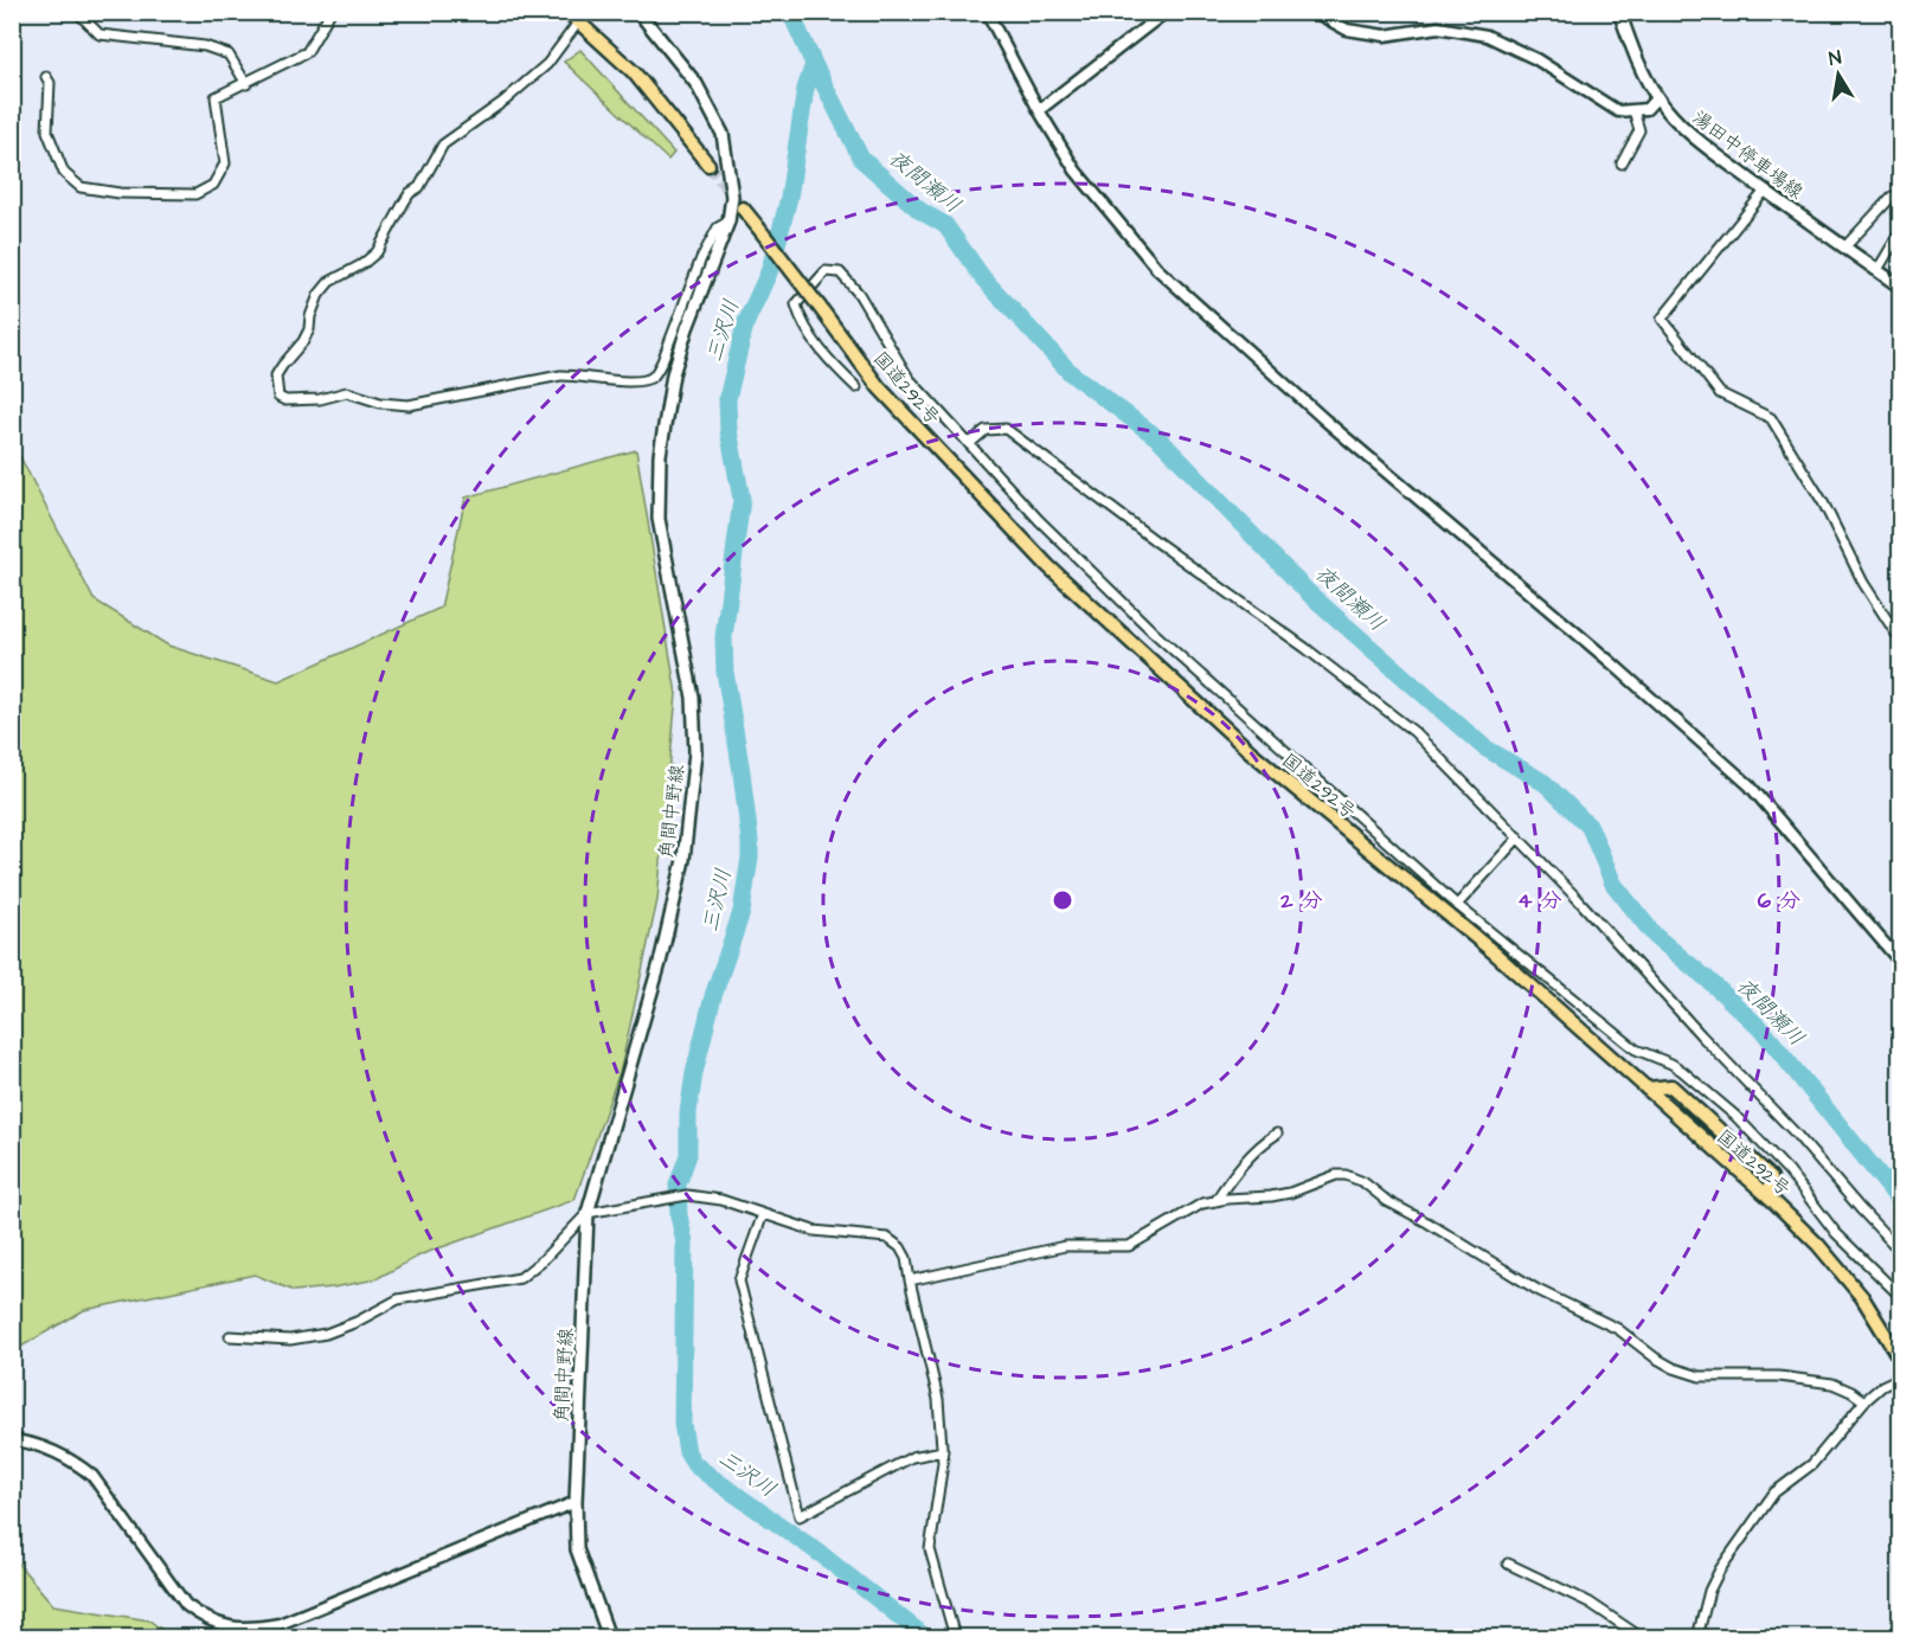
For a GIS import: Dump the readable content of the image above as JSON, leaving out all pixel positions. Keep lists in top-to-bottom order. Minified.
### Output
{"streets":{"highway":["国道292号"],"main road":["湯田中停車場線","角間中野線"]},"water":["夜間瀬川","三沢川"],"north":"top","rings":["2 分","4 分","6 分"]}
